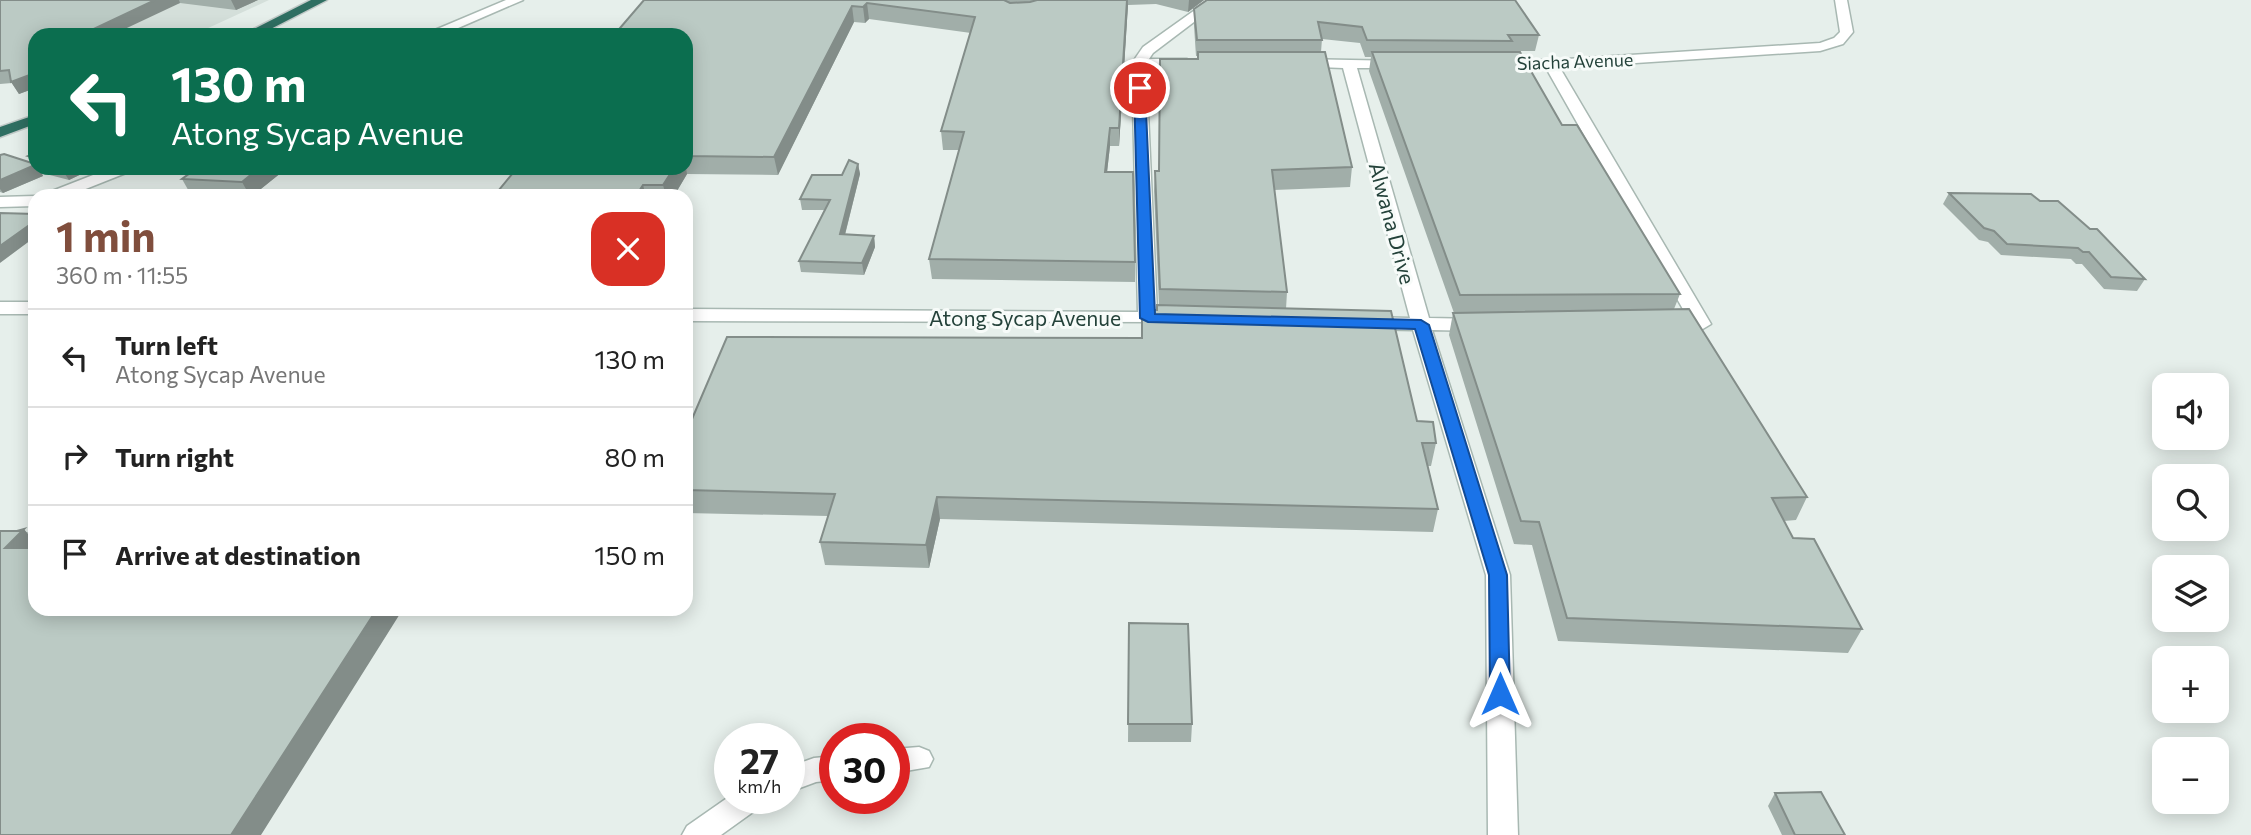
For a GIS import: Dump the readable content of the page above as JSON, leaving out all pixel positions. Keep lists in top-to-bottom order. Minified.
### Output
{"streets":{"street":["Siacha Avenue","Alwana Drive","Atong Sycap Avenue"]},"page":{"turn":["130 m","Atong Sycap Avenue"],"heading":["1 min","360 m · 11:55"],"list":[{"name":"Turn left","note":"Atong Sycap Avenue","value":"130 m"},{"name":"Turn right","value":"80 m"},{"name":"Arrive at destination","value":"150 m"}],"map_buttons":["+","−"],"speed":"27 km/h","limit":"30"}}
